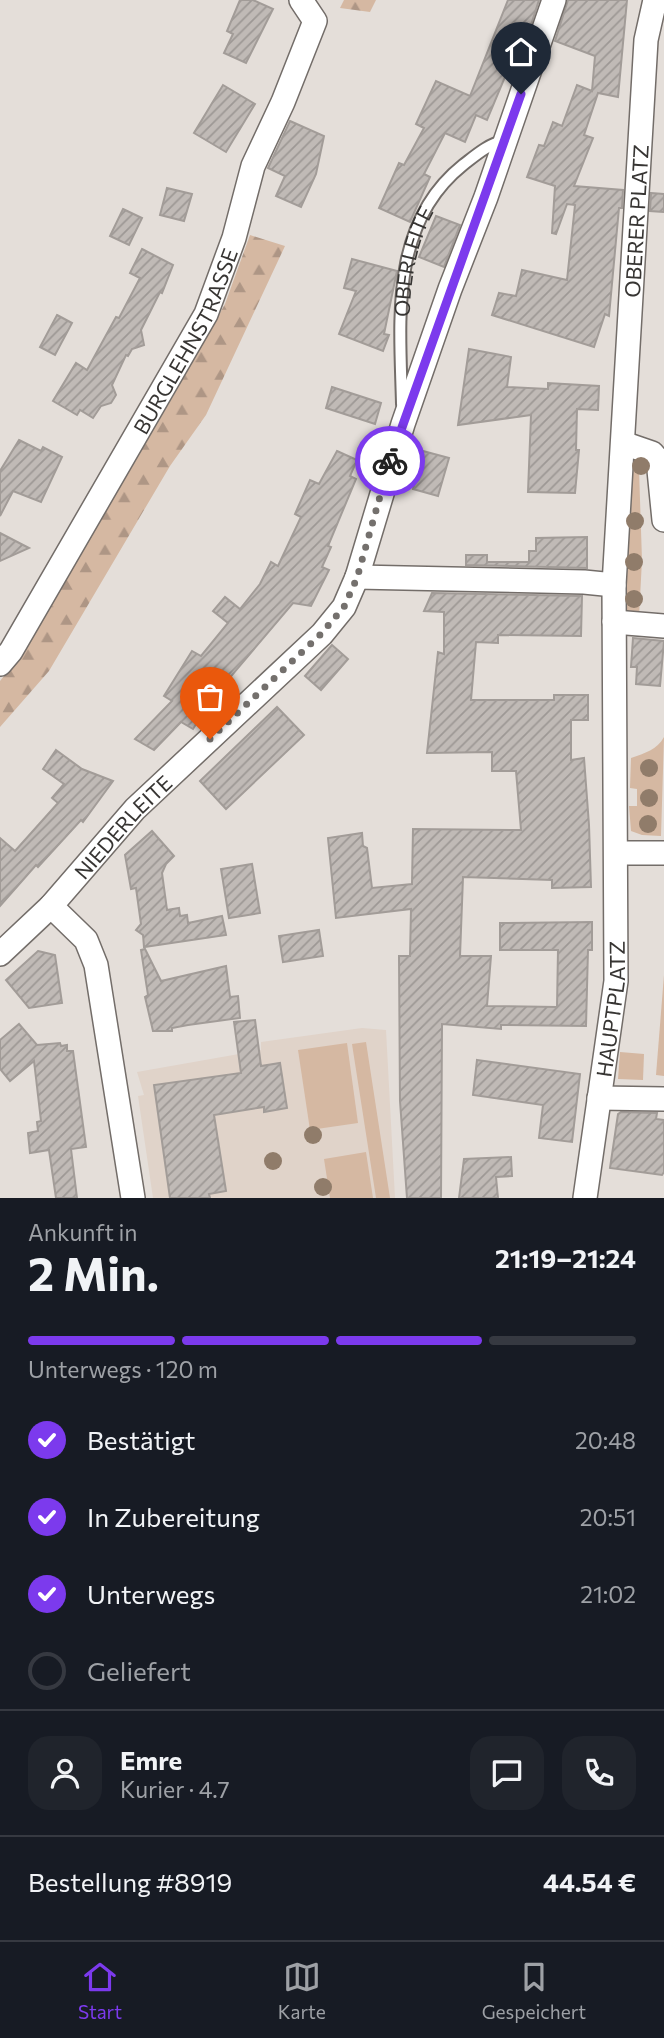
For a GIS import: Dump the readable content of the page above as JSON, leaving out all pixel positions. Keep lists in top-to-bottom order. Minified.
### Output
{"streets":{"street":["OBERER PLATZ","OBERLEITE","BURGLEHNSTRASSE","NIEDERLEITE","HAUPTPLATZ"]},"crossings":[["OBERER PLATZ","HAUPTPLATZ"],["OBERLEITE","NIEDERLEITE"]],"page":{"heading":["2 Min.","Ankunft in","21:19–21:24"],"panel":["Emre","Kurier · 4.7","Bestellung #8919","44.54 €"],"bar":"Unterwegs · 120 m","list":[["Bestätigt","20:48"],["In Zubereitung","20:51"],["Unterwegs","21:02"],"Geliefert"],"tabs":["Start","Karte","Gespeichert"]}}
